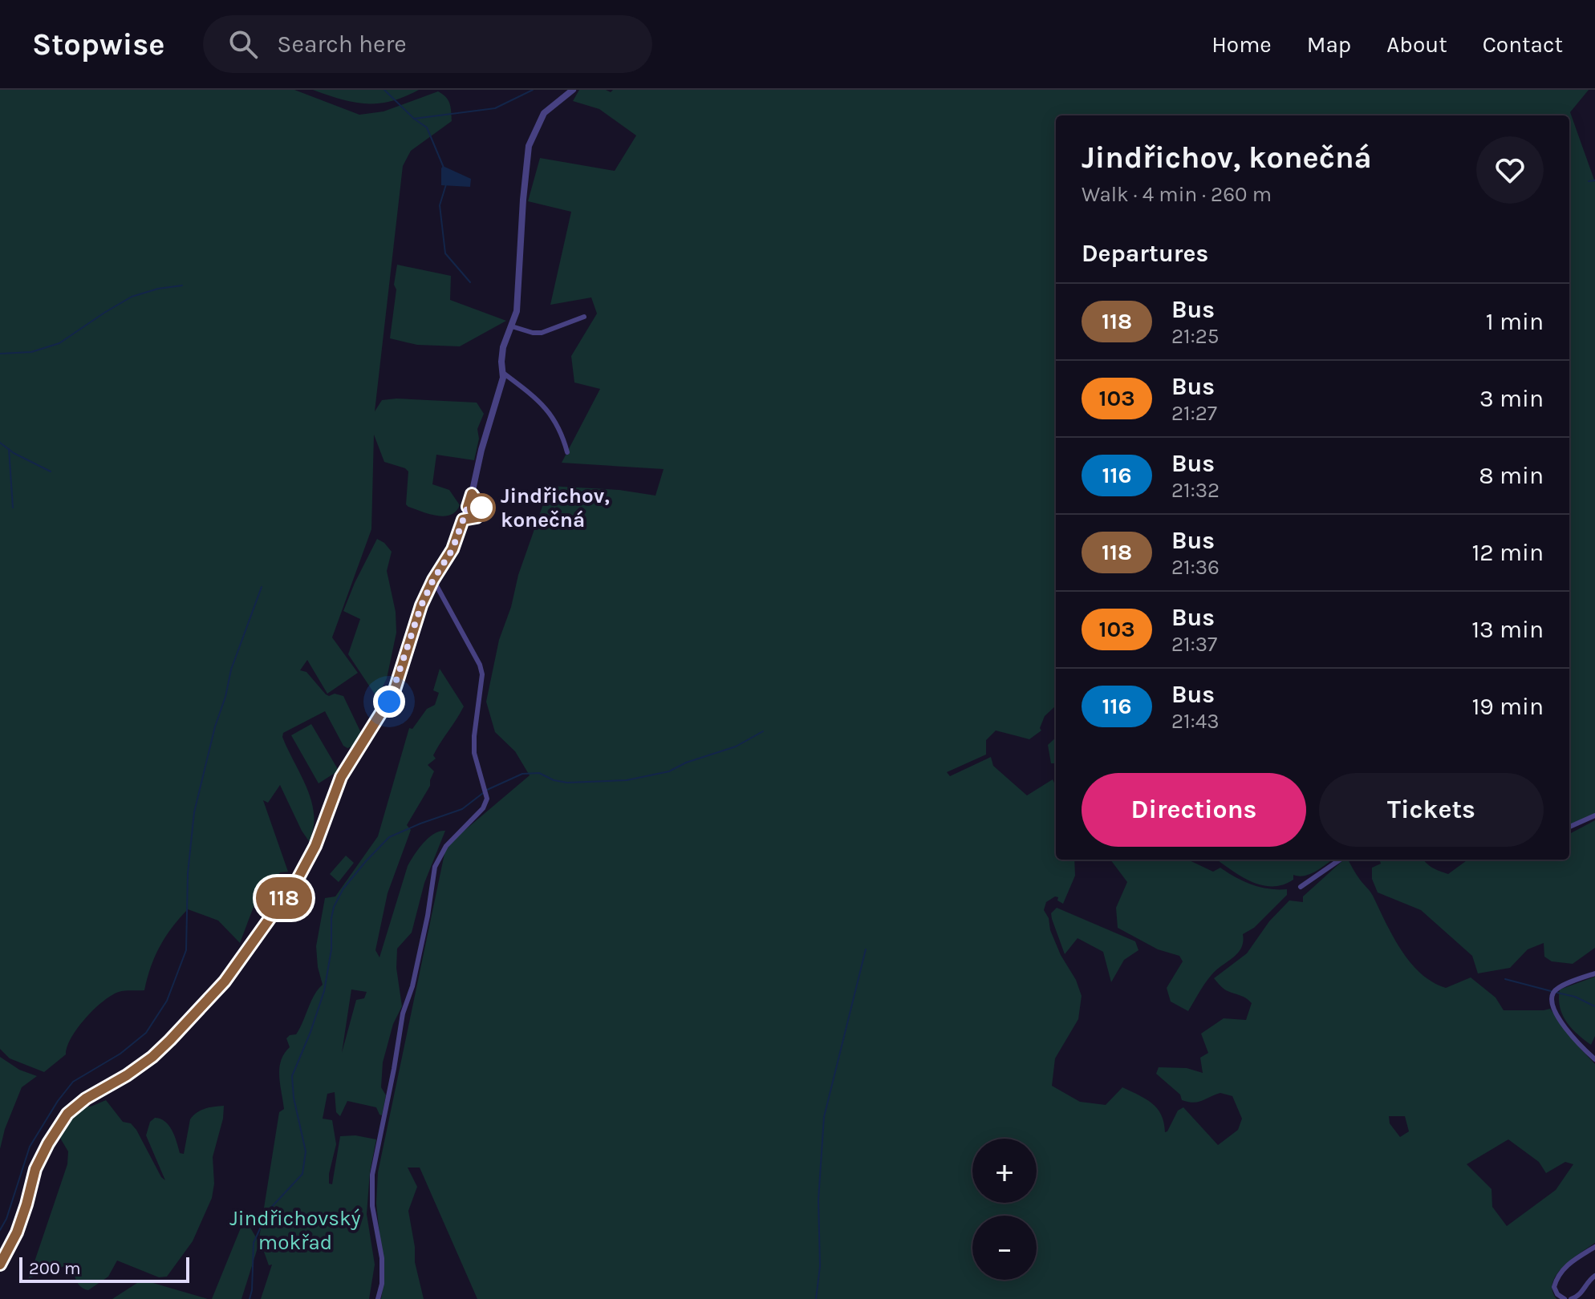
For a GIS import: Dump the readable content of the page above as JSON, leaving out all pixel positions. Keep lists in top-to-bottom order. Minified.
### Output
{"parks":["Jindřichovský mokřad"],"places":["Jindřichov, konečná"],"lines":["bus line 118"],"scale_bar":"200 m","page":{"header":"Stopwise","search":"Search here","nav":["Home","Map","About","Contact"],"on_map":"118","heading":[["Jindřichov, konečná","Walk · 4 min · 260 m"],"Departures"],"list":[{"mark":"118","name":"Bus","note":"21:25","value":"1 min"},{"mark":"103","name":"Bus","note":"21:27","value":"3 min"},{"mark":"116","name":"Bus","note":"21:32","value":"8 min"},{"mark":"118","name":"Bus","note":"21:36","value":"12 min"},{"mark":"103","name":"Bus","note":"21:37","value":"13 min"},{"mark":"116","name":"Bus","note":"21:43","value":"19 min"}],"buttons":["Directions","Tickets"],"map_buttons":["+","−"],"scale":"200 m"}}
